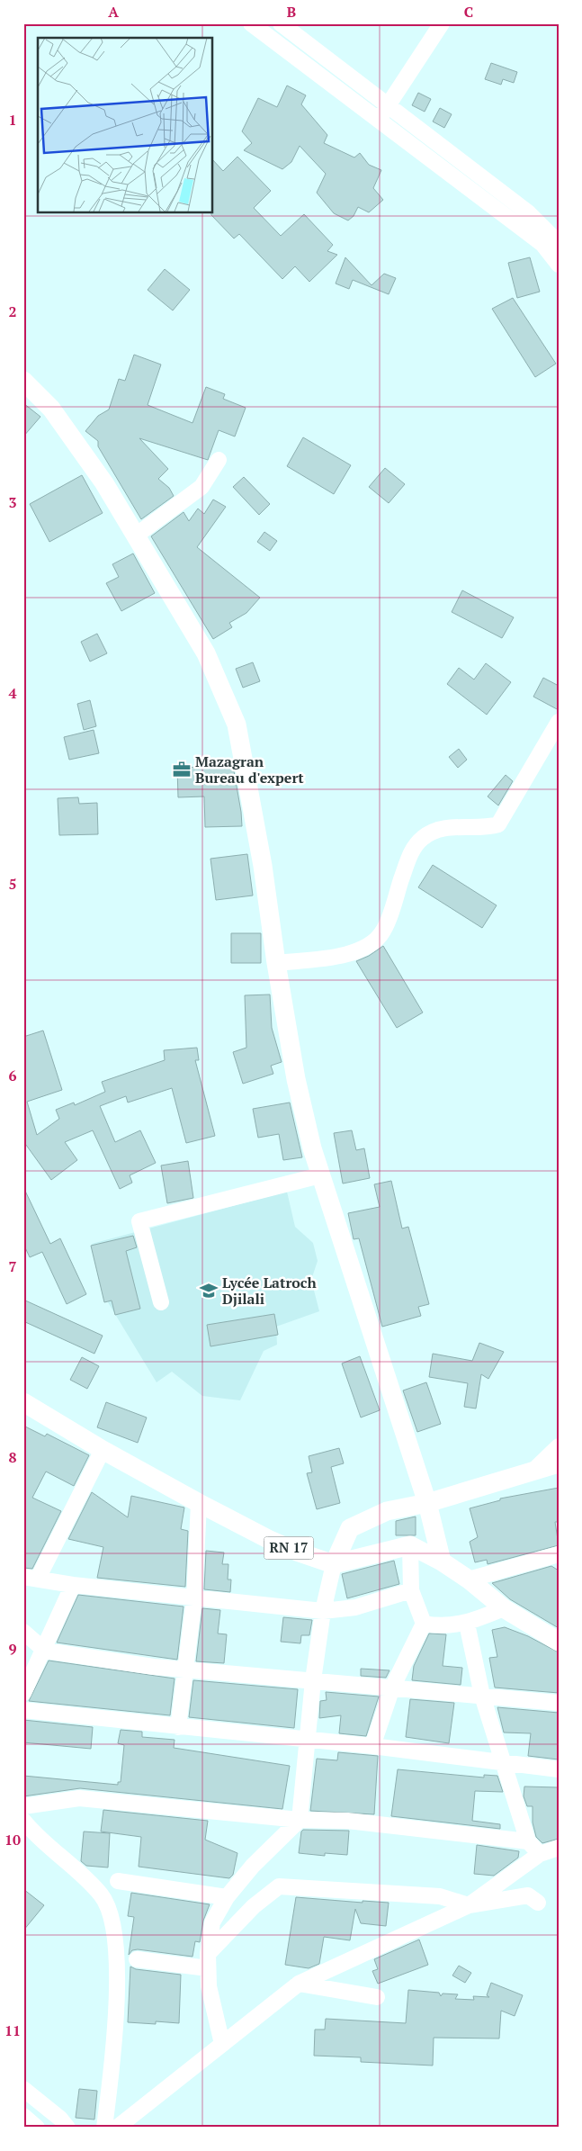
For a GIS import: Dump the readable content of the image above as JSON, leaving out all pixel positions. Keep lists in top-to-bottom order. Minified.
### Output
{"streets":{"main road":["RN 17"]},"places":{"office":["Mazagran Bureau d'expert"],"school or university":["Lycée Latroch Djilali"]},"grid":{"columns":["A","B","C"],"rows":["1","2","3","4","5","6","7","8","9","10","11"]}}
